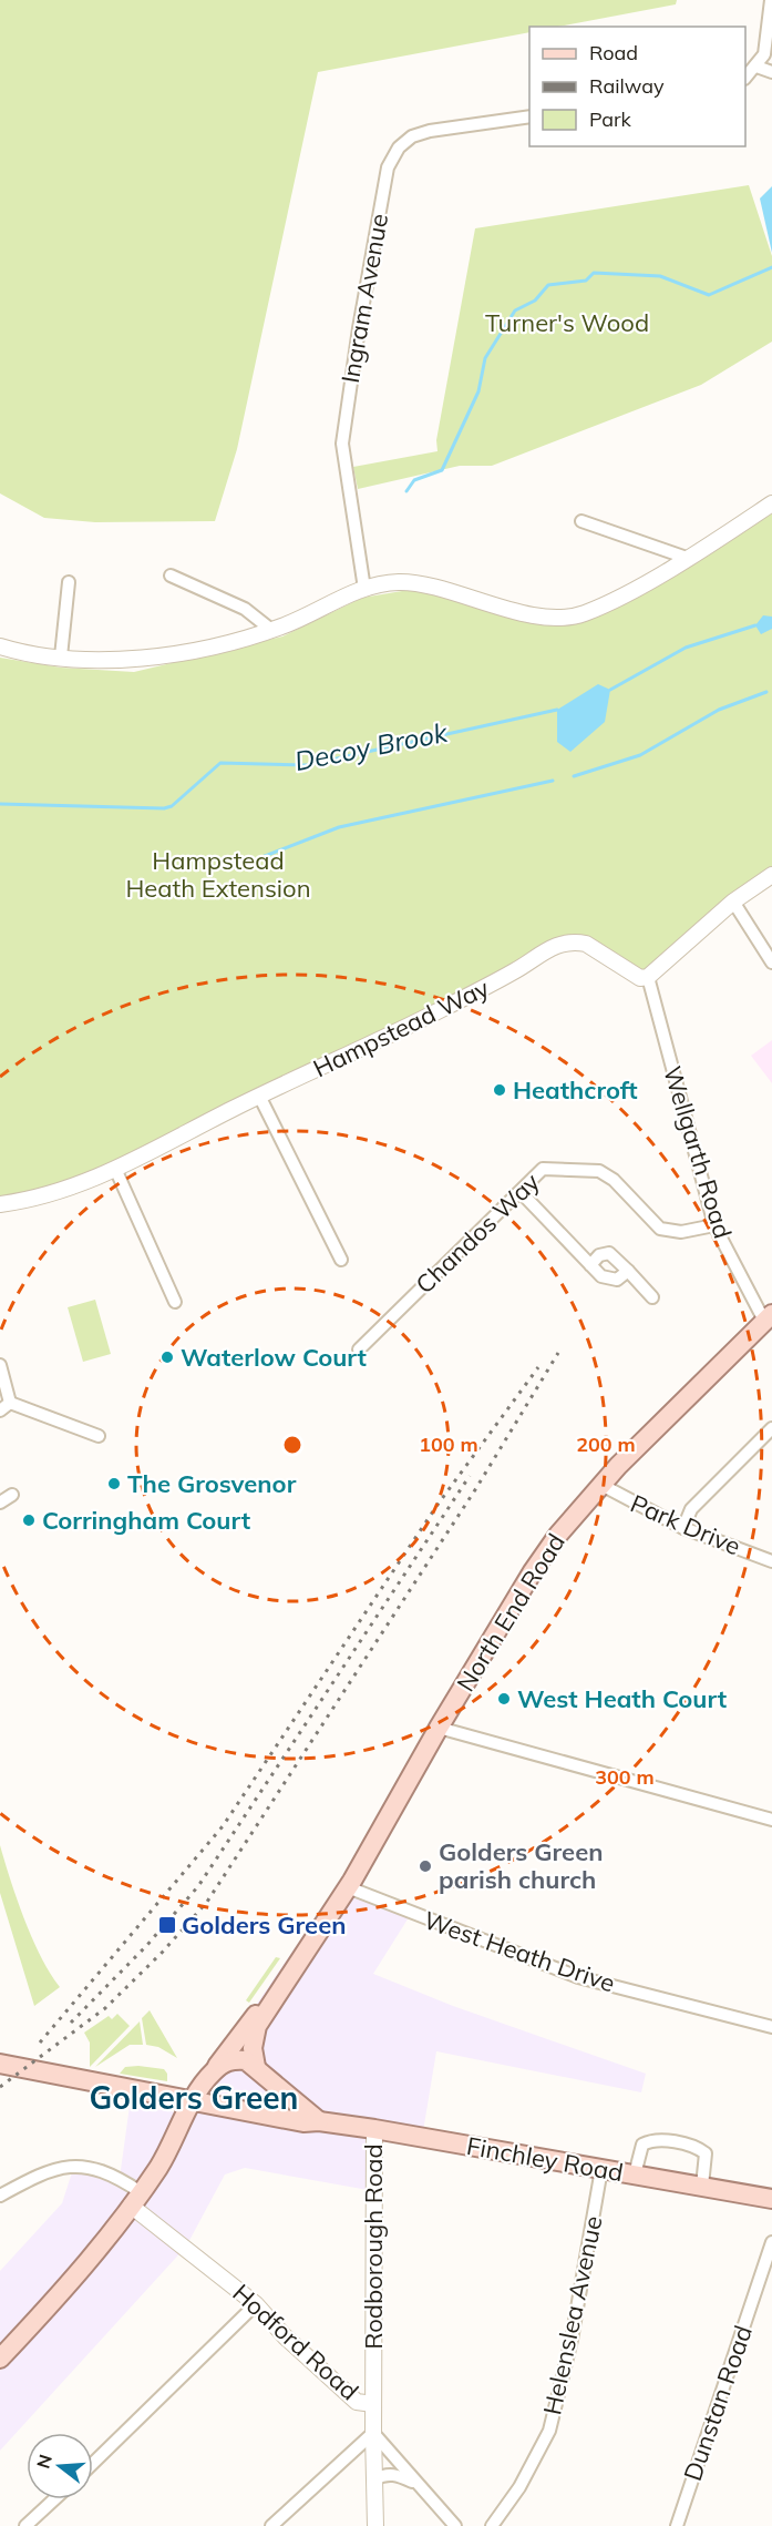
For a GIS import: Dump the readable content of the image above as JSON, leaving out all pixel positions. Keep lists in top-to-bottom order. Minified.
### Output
{"streets":{"main road":["North End Road","Finchley Road"],"street":["Ingram Avenue","Hampstead Way","Wellgarth Road","Chandos Way","Park Drive","West Heath Drive","Rodborough Road","Helenslea Avenue","Hodford Road","Dunstan Road"]},"crossings":[["Hampstead Way","Wellgarth Road"],["Wellgarth Road","Chandos Way"],["Wellgarth Road","North End Road"],["Park Drive","North End Road"],["North End Road","West Heath Drive"],["North End Road","Finchley Road"],["Finchley Road","Rodborough Road"],["Finchley Road","Helenslea Avenue"],["Rodborough Road","Hodford Road"]],"districts":["Golders Green"],"water":["Decoy Brook"],"parks":["Turner's Wood","Hampstead Heath Extension"],"places":{"other":["Heathcroft","Waterlow Court","The Grosvenor","Corringham Court","West Heath Court","Golders Green parish church"],"transit":["Golders Green"]},"legend":["Road","Railway","Park"],"north":"left","rings":["100 m","200 m","300 m"]}
